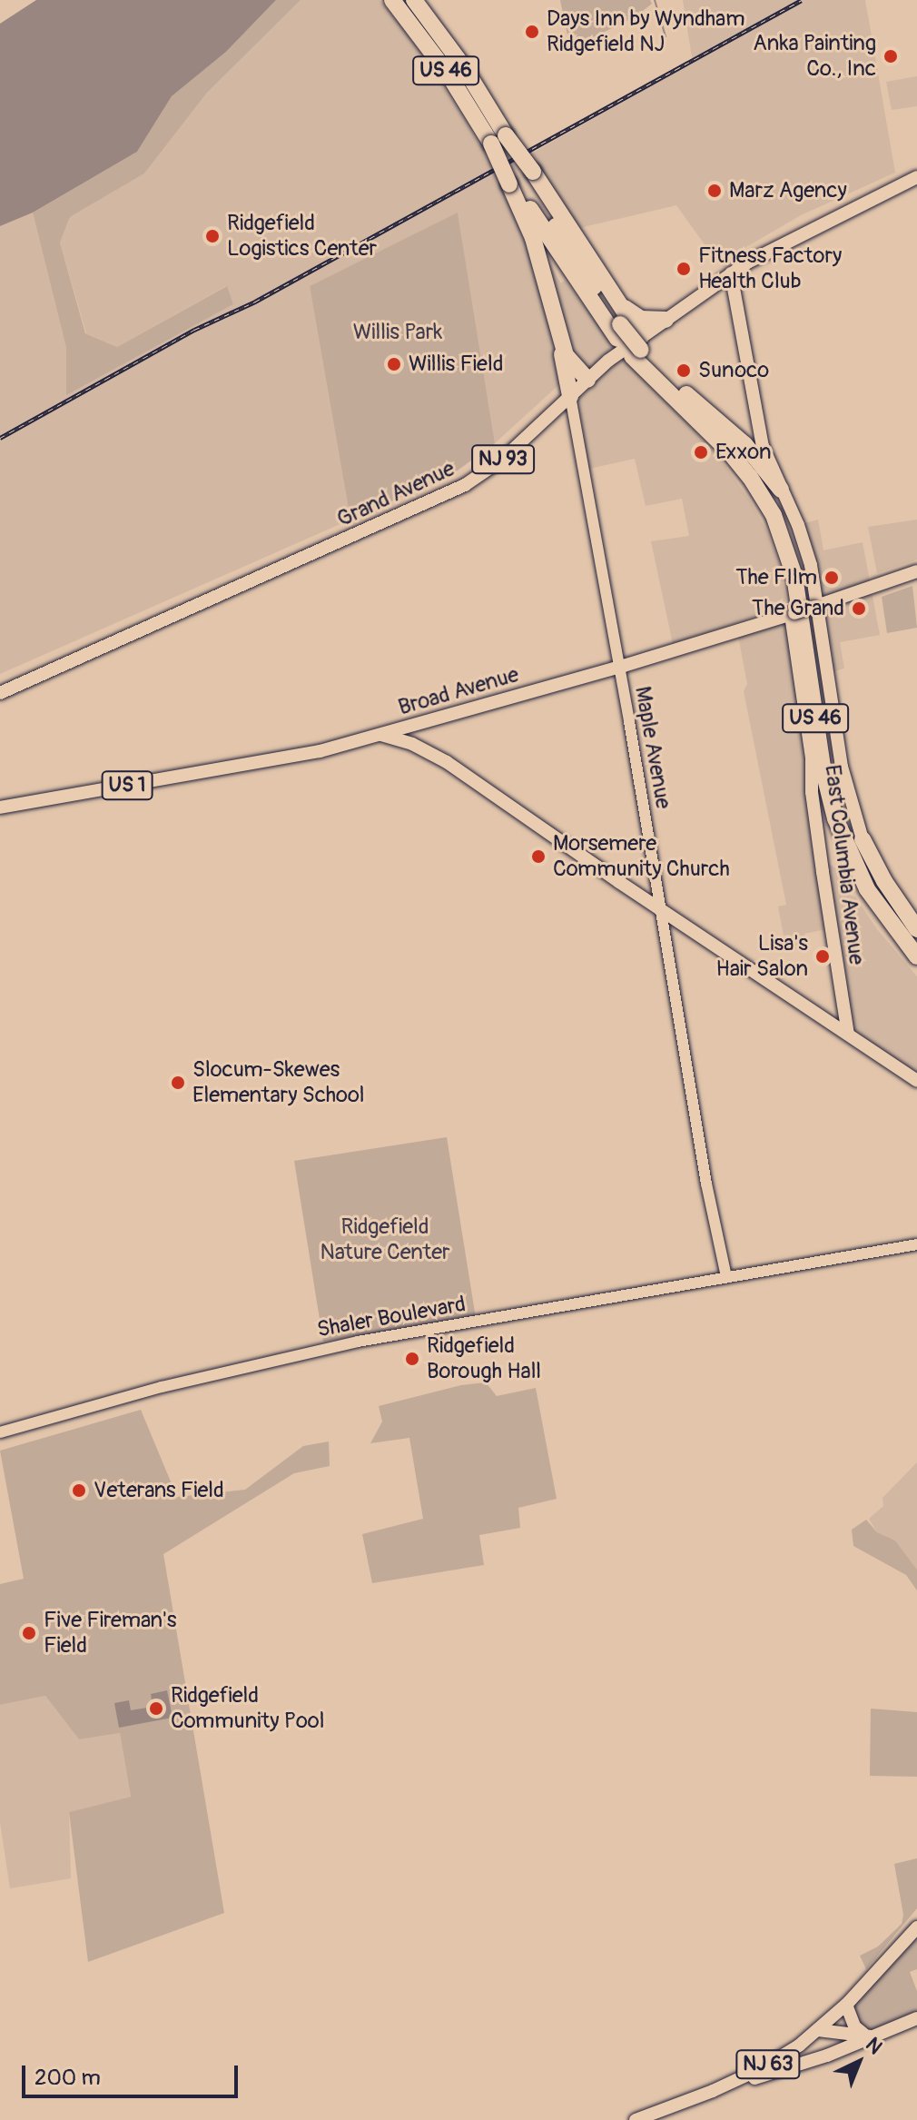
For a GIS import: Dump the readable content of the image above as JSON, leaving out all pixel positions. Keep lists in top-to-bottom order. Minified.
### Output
{"streets":{"highway":["US 46"],"main road":["NJ 93","Grand Avenue","Broad Avenue","US 1","East Columbia Avenue","NJ 63"],"street":["Maple Avenue","Shaler Boulevard"]},"crossings":[["US 46","Grand Avenue"],["Grand Avenue","Maple Avenue"],["Broad Avenue","Maple Avenue"],["Broad Avenue","East Columbia Avenue"],["Maple Avenue","Shaler Boulevard"]],"parks":["Willis Park","Ridgefield Nature Center"],"places":["Days Inn by Wyndham Ridgefield NJ","Anka Painting Co., Inc","Marz Agency","Ridgefield Logistics Center","Fitness Factory Health Club","Willis Field","Sunoco","Exxon","The FIlm","The Grand","Morsemere Community Church","Lisa's Hair Salon","Slocum-Skewes Elementary School","Ridgefield Borough Hall","Veterans Field","Five Fireman's Field","Ridgefield Community Pool"],"scale_bar":"200 m","north":"top right"}
